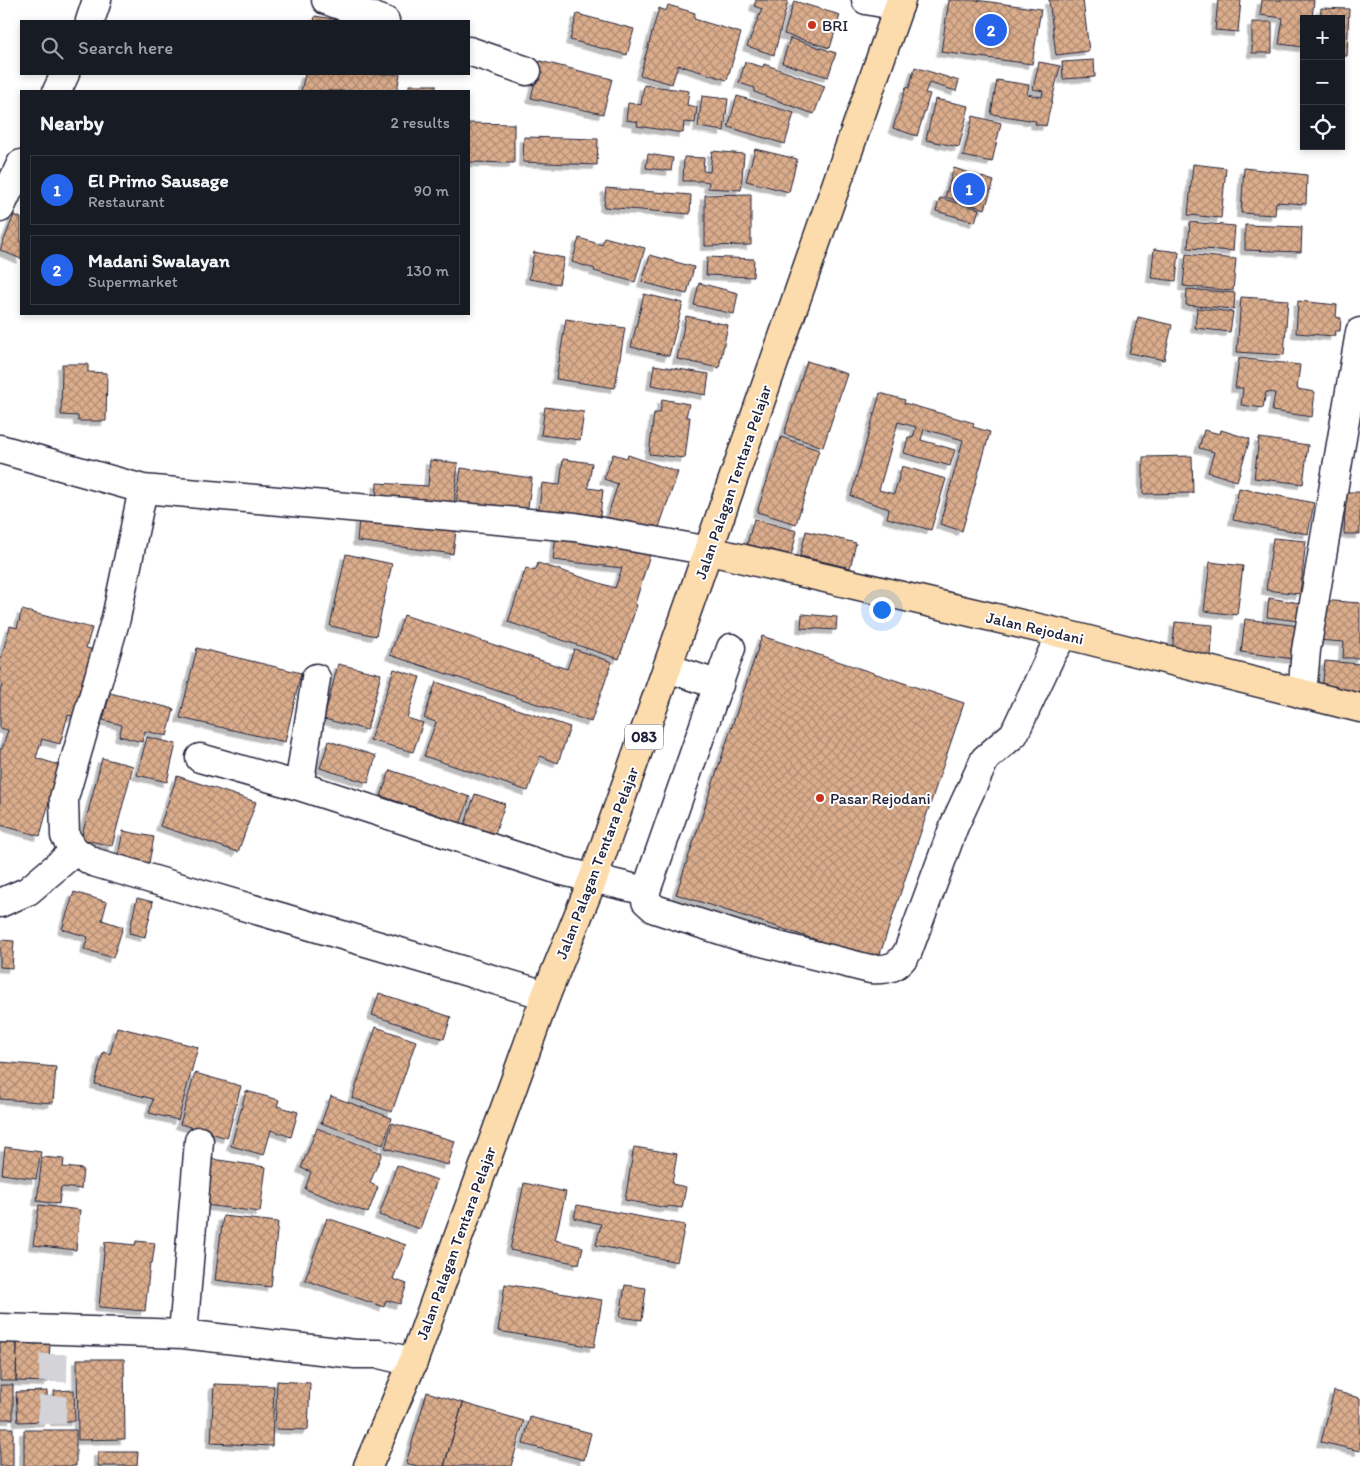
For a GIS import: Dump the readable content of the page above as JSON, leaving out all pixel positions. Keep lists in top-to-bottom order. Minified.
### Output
{"streets":{"main road":["Jalan Palagan Tentara Pelajar","Jalan Rejodani","083"]},"crossings":[["Jalan Palagan Tentara Pelajar","Jalan Rejodani"]],"places":["BRI","Pasar Rejodani"],"page":{"pins":["2","1"],"map_buttons":["+","−"],"search":"Search here","heading":["Nearby","2 results"],"list":[{"mark":"1","name":"El Primo Sausage","note":"Restaurant","value":"90 m"},{"mark":"2","name":"Madani Swalayan","note":"Supermarket","value":"130 m"}]}}
